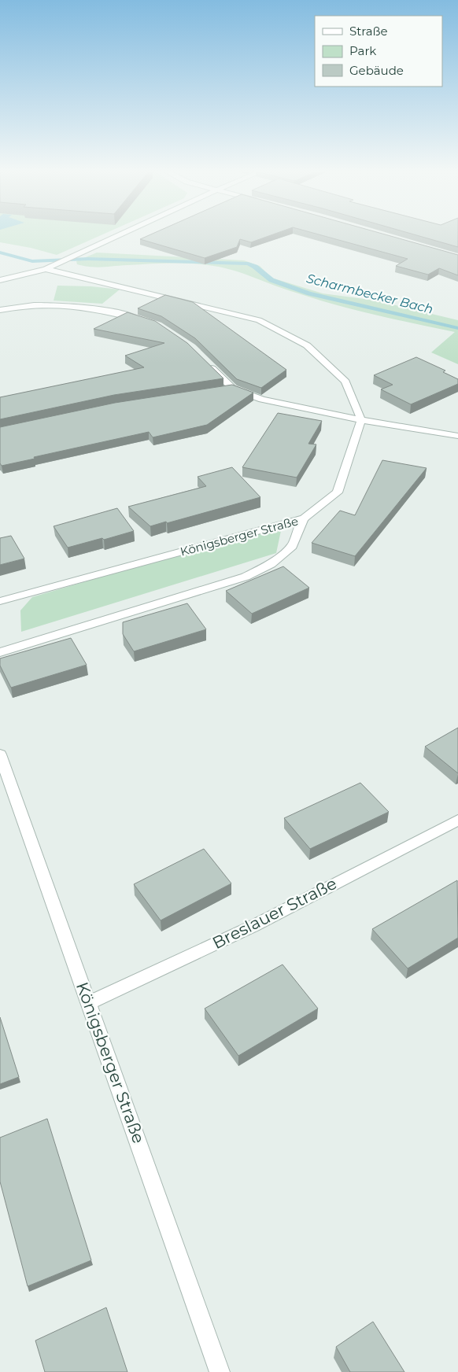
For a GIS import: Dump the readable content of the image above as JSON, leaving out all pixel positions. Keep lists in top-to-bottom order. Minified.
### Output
{"streets":{"street":["Königsberger Straße","Breslauer Straße"]},"crossings":[["Königsberger Straße","Breslauer Straße"]],"water":["Scharmbecker Bach"],"legend":["Straße","Park","Gebäude"]}
